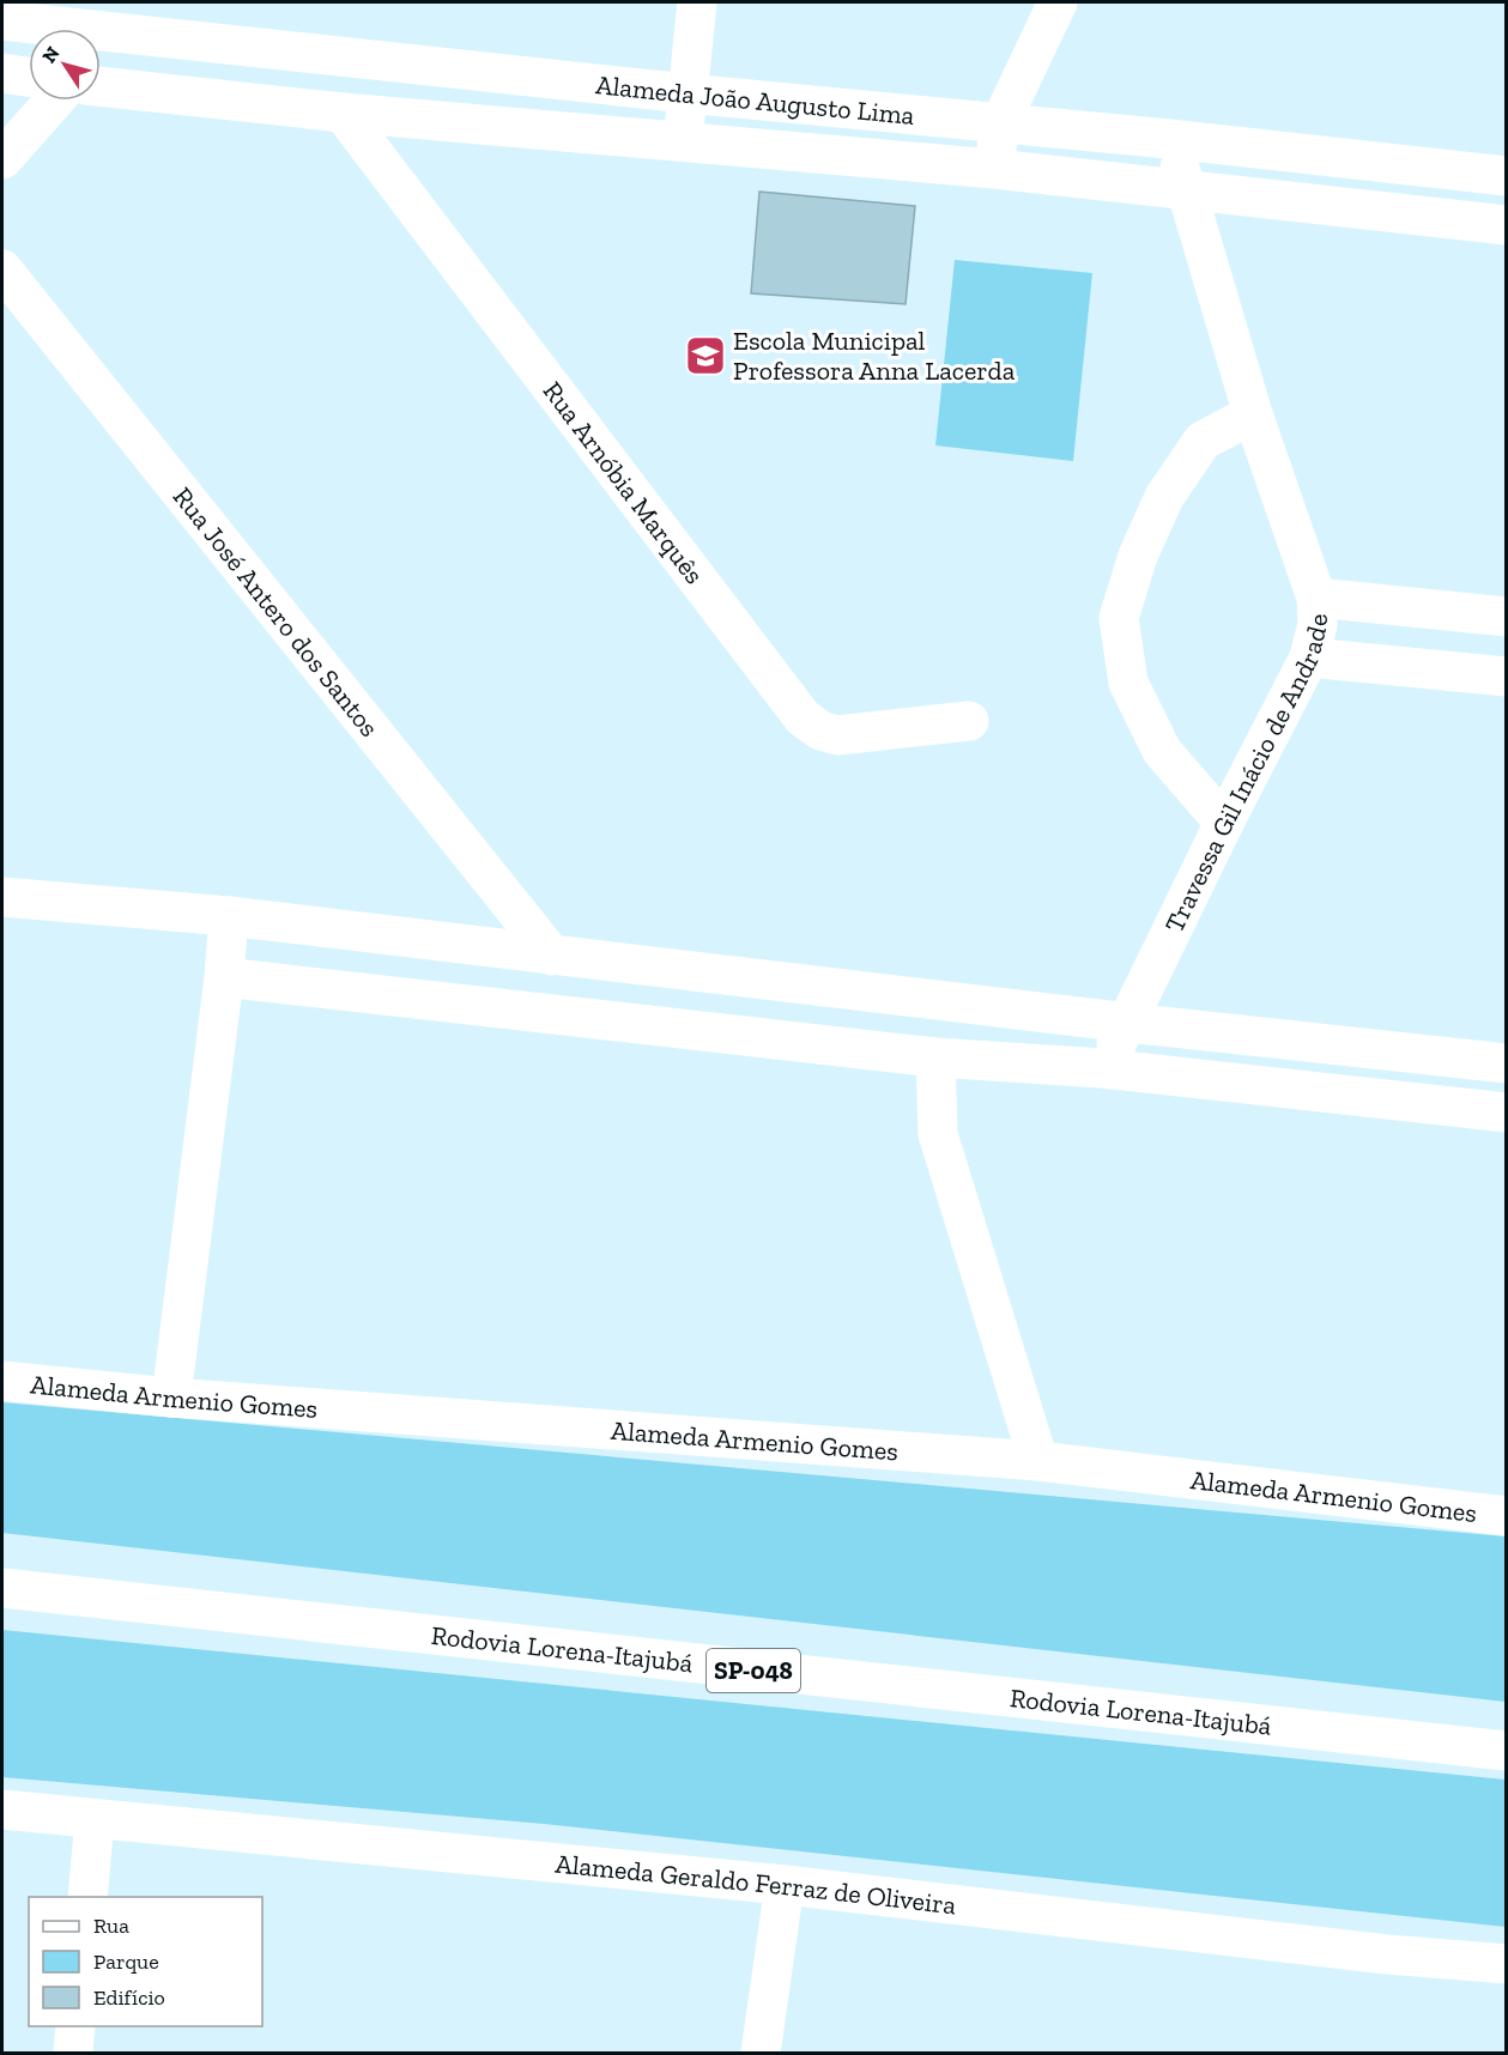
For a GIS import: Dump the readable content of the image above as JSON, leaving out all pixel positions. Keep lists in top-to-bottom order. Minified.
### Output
{"streets":{"main road":["Alameda João Augusto Lima","Rua Arnóbia Marquês","Rua José Antero dos Santos","Travessa Gil Inácio de Andrade","Alameda Armenio Gomes","Rodovia Lorena-Itajubá","SP-048","Alameda Geraldo Ferraz de Oliveira"]},"crossings":[["Alameda João Augusto Lima","Rua Arnóbia Marquês"],["Alameda João Augusto Lima","Travessa Gil Inácio de Andrade"]],"places":{"school or university":["Escola Municipal Professora Anna Lacerda"]},"legend":["Rua","Parque","Edifício"],"north":"top left"}
